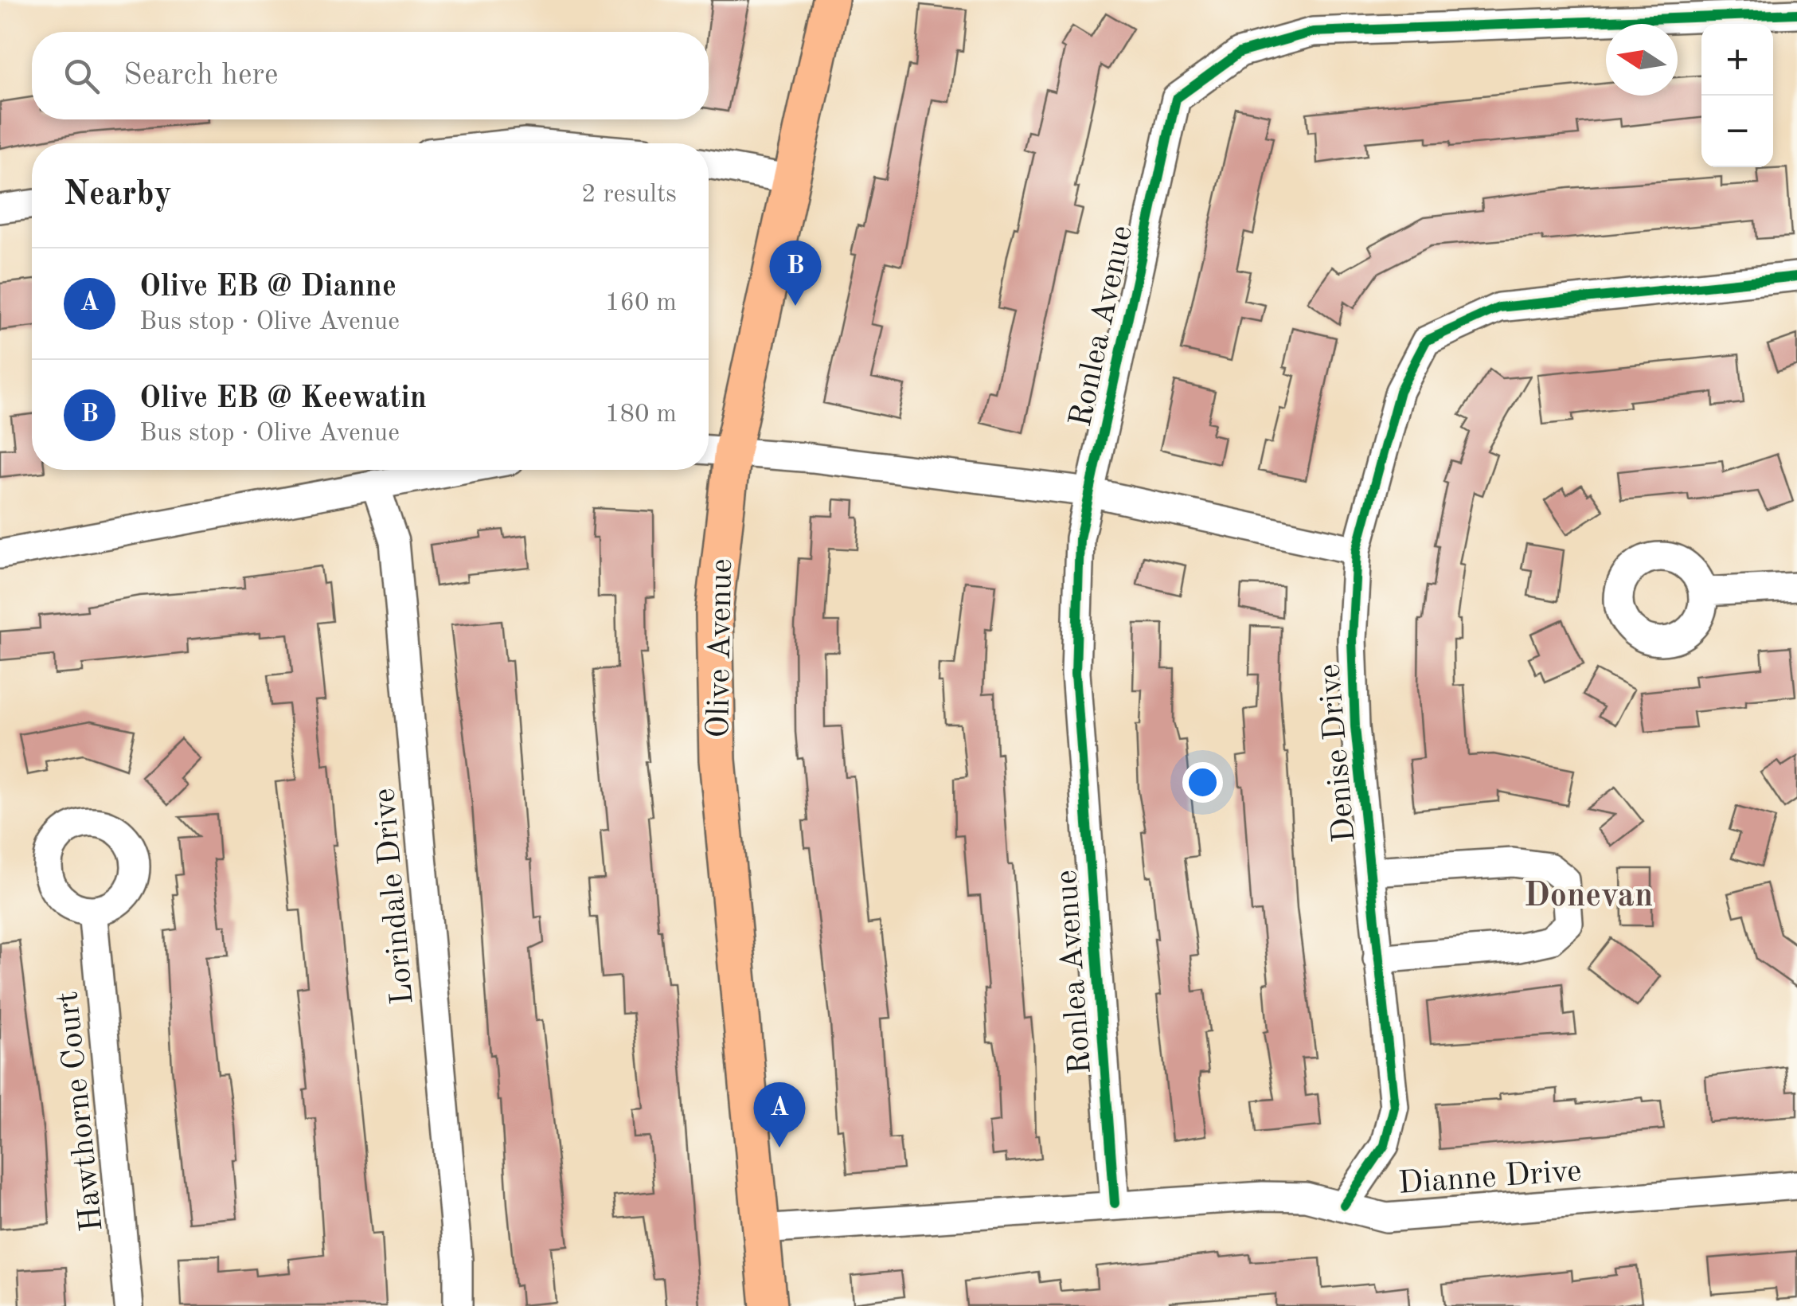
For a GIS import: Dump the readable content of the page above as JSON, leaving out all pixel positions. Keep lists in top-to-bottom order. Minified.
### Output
{"streets":{"main road":["Olive Avenue"],"street":["Ronlea Avenue","Denise Drive","Lorindale Drive","Hawthorne Court","Dianne Drive"]},"crossings":[["Ronlea Avenue","Dianne Drive"],["Olive Avenue","Dianne Drive"],["Denise Drive","Dianne Drive"]],"districts":["Donevan"],"north":"left","page":{"map_buttons":["+","−"],"search":"Search here","heading":["Nearby","2 results"],"pins":["B","A"],"list":[{"mark":"A","name":"Olive EB @ Dianne","note":"Bus stop · Olive Avenue","value":"160 m"},{"mark":"B","name":"Olive EB @ Keewatin","note":"Bus stop · Olive Avenue","value":"180 m"}]}}
